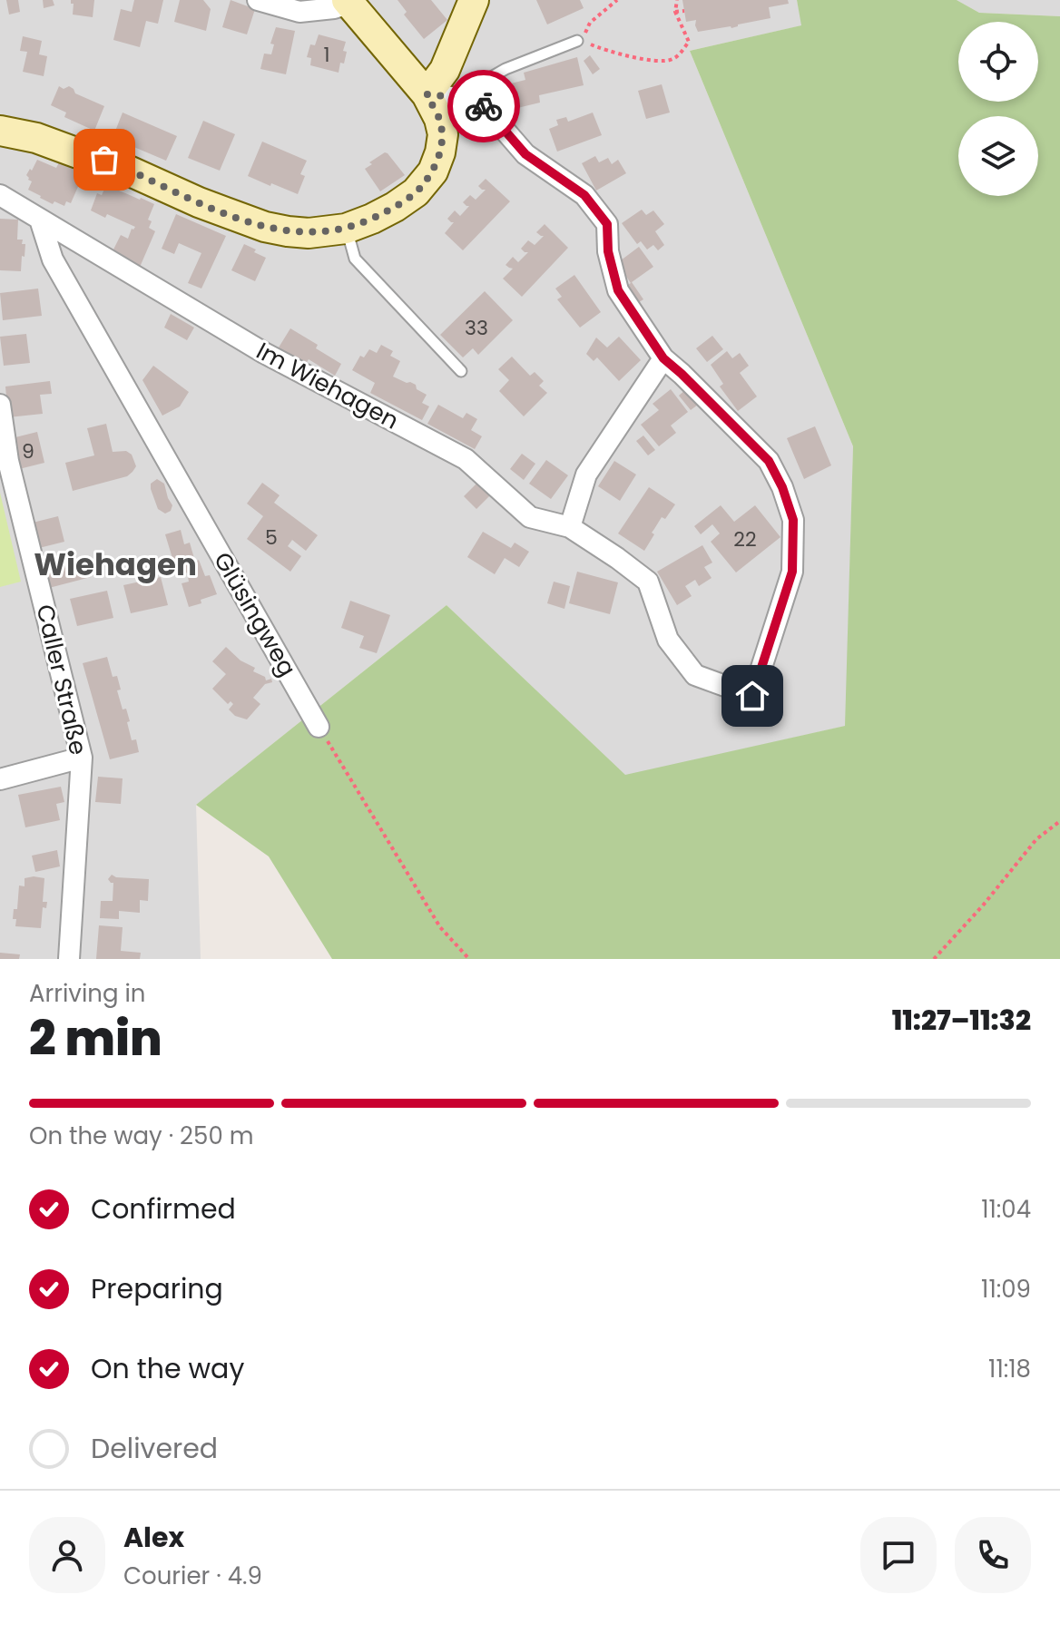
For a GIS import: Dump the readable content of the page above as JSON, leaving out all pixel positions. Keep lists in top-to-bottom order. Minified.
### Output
{"streets":{"street":["Im Wiehagen","Glüsingweg","Caller Straße"]},"crossings":[["Im Wiehagen","Glüsingweg"]],"districts":["Wiehagen"],"house_numbers":["1","33","9","5","22"],"page":{"heading":["2 min","Arriving in","11:27–11:32"],"panel":["Alex","Courier · 4.9"],"bar":"On the way · 250 m","list":[["Confirmed","11:04"],["Preparing","11:09"],["On the way","11:18"],"Delivered"]}}
